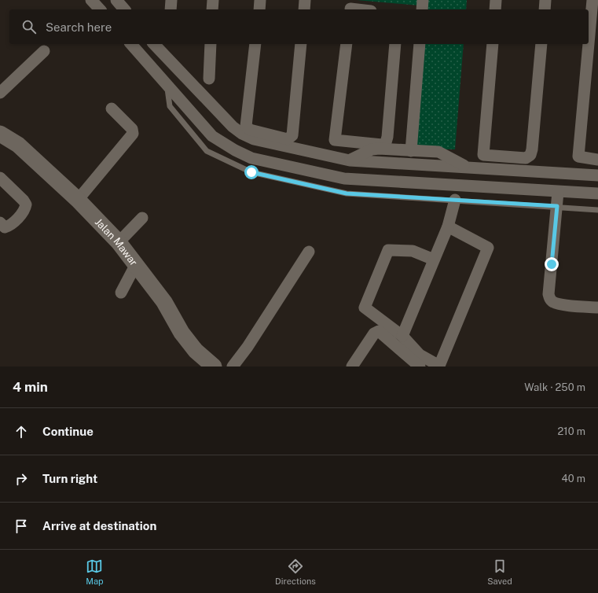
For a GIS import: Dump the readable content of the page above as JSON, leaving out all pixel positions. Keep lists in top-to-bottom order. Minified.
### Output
{"streets":{"street":["Jalan Mawar"]},"page":{"search":"Search here","heading":["4 min","Walk · 250 m"],"list":[["Continue","210 m"],["Turn right","40 m"],"Arrive at destination"],"nav":["Map","Directions","Saved"]}}
